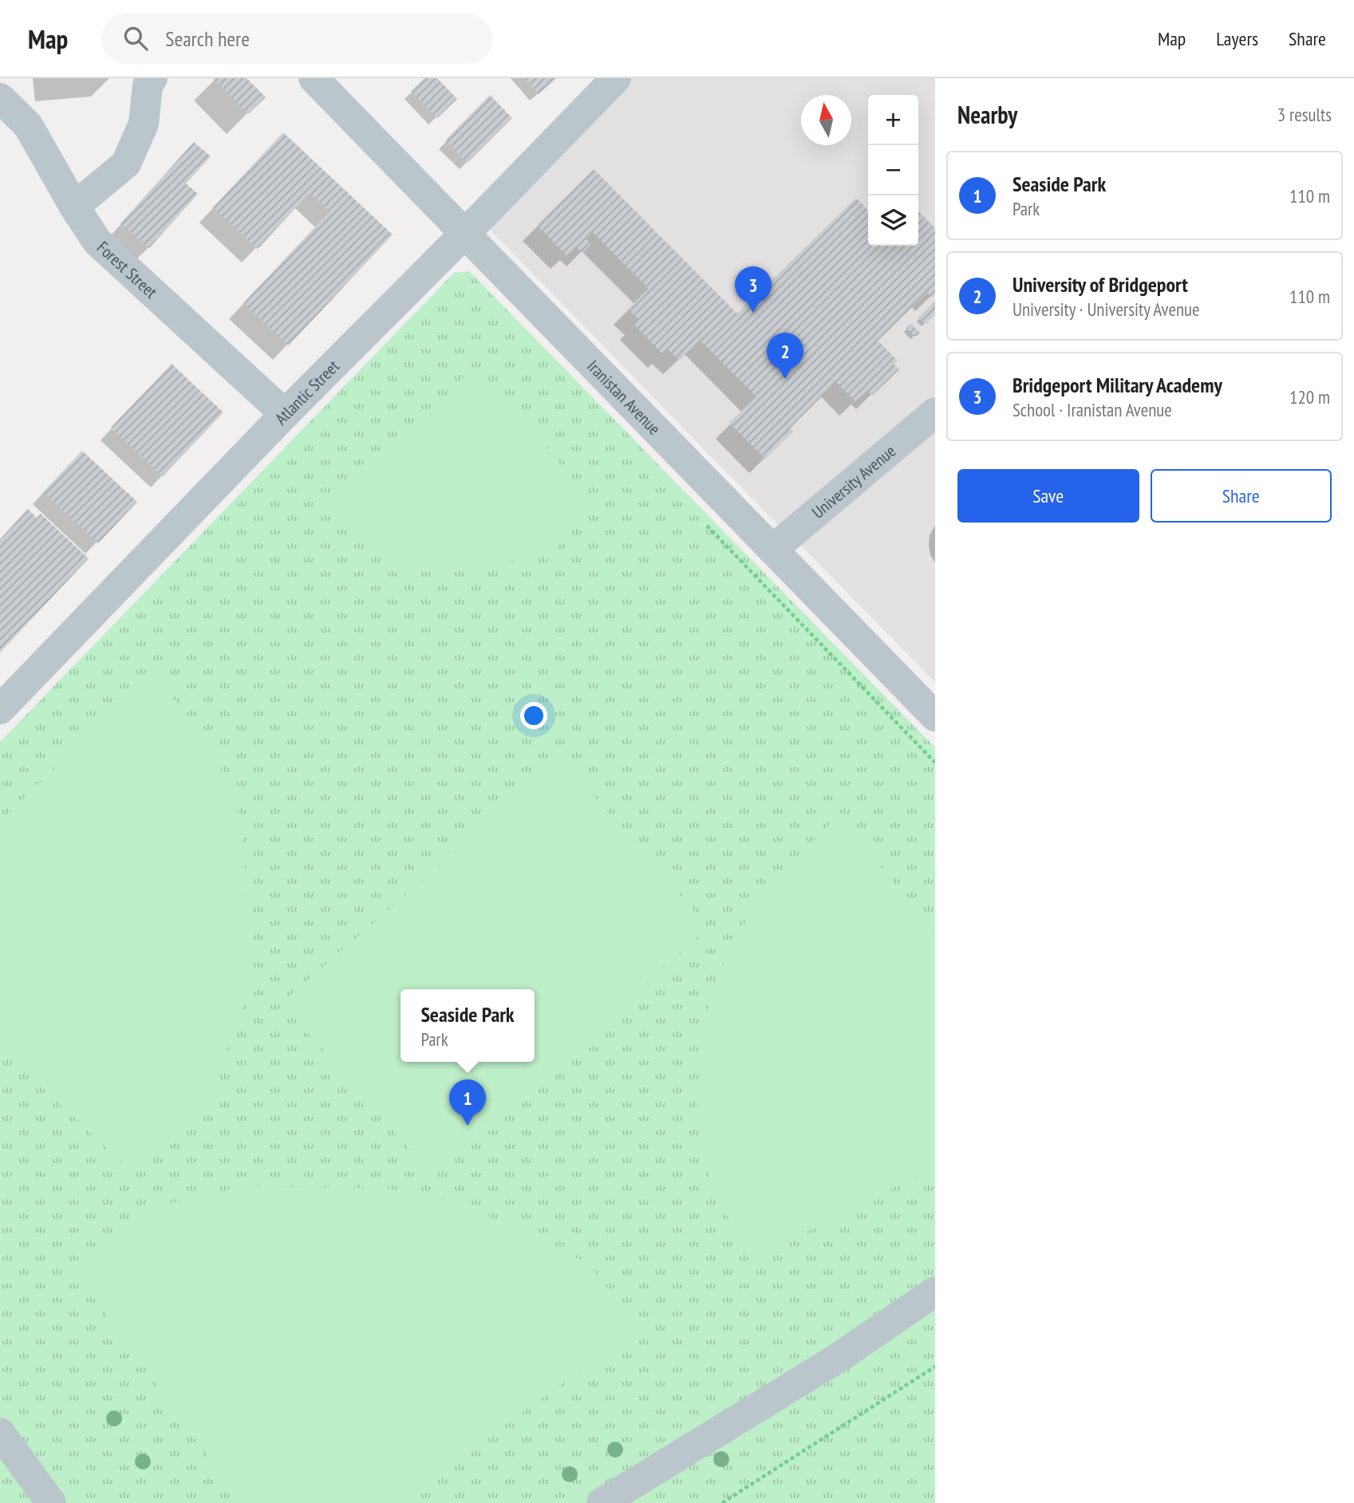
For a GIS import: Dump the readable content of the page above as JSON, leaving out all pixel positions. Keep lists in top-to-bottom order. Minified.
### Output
{"streets":{"street":["Forest Street","Atlantic Street","Iranistan Avenue","University Avenue"]},"crossings":[["Forest Street","Atlantic Street"],["Atlantic Street","Iranistan Avenue"],["Iranistan Avenue","University Avenue"]],"north":"top","page":{"header":"Map","search":"Search here","nav":["Map","Layers","Share"],"heading":["Nearby","3 results"],"map_buttons":["+","−"],"list":[{"mark":"1","name":"Seaside Park","note":"Park","value":"110 m"},{"mark":"2","name":"University of Bridgeport","note":"University · University Avenue","value":"110 m"},{"mark":"3","name":"Bridgeport Military Academy","note":"School · Iranistan Avenue","value":"120 m"}],"pins":["3","2","1"],"buttons":["Save","Share"],"popup":["Seaside Park","Park"]}}
